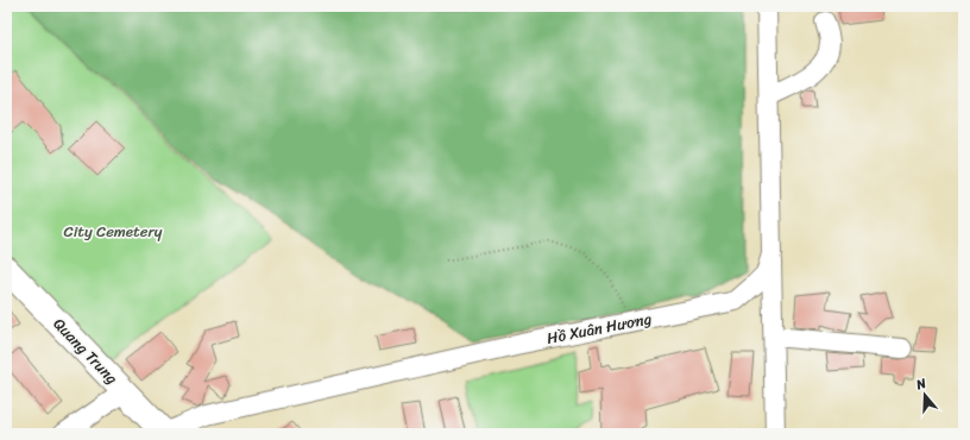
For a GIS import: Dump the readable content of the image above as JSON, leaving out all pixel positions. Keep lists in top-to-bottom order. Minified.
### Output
{"streets":{"main road":["Quang Trung"],"street":["Hồ Xuân Hương"]},"crossings":[["Hồ Xuân Hương","Quang Trung"]],"parks":["City Cemetery"],"north":"top"}
